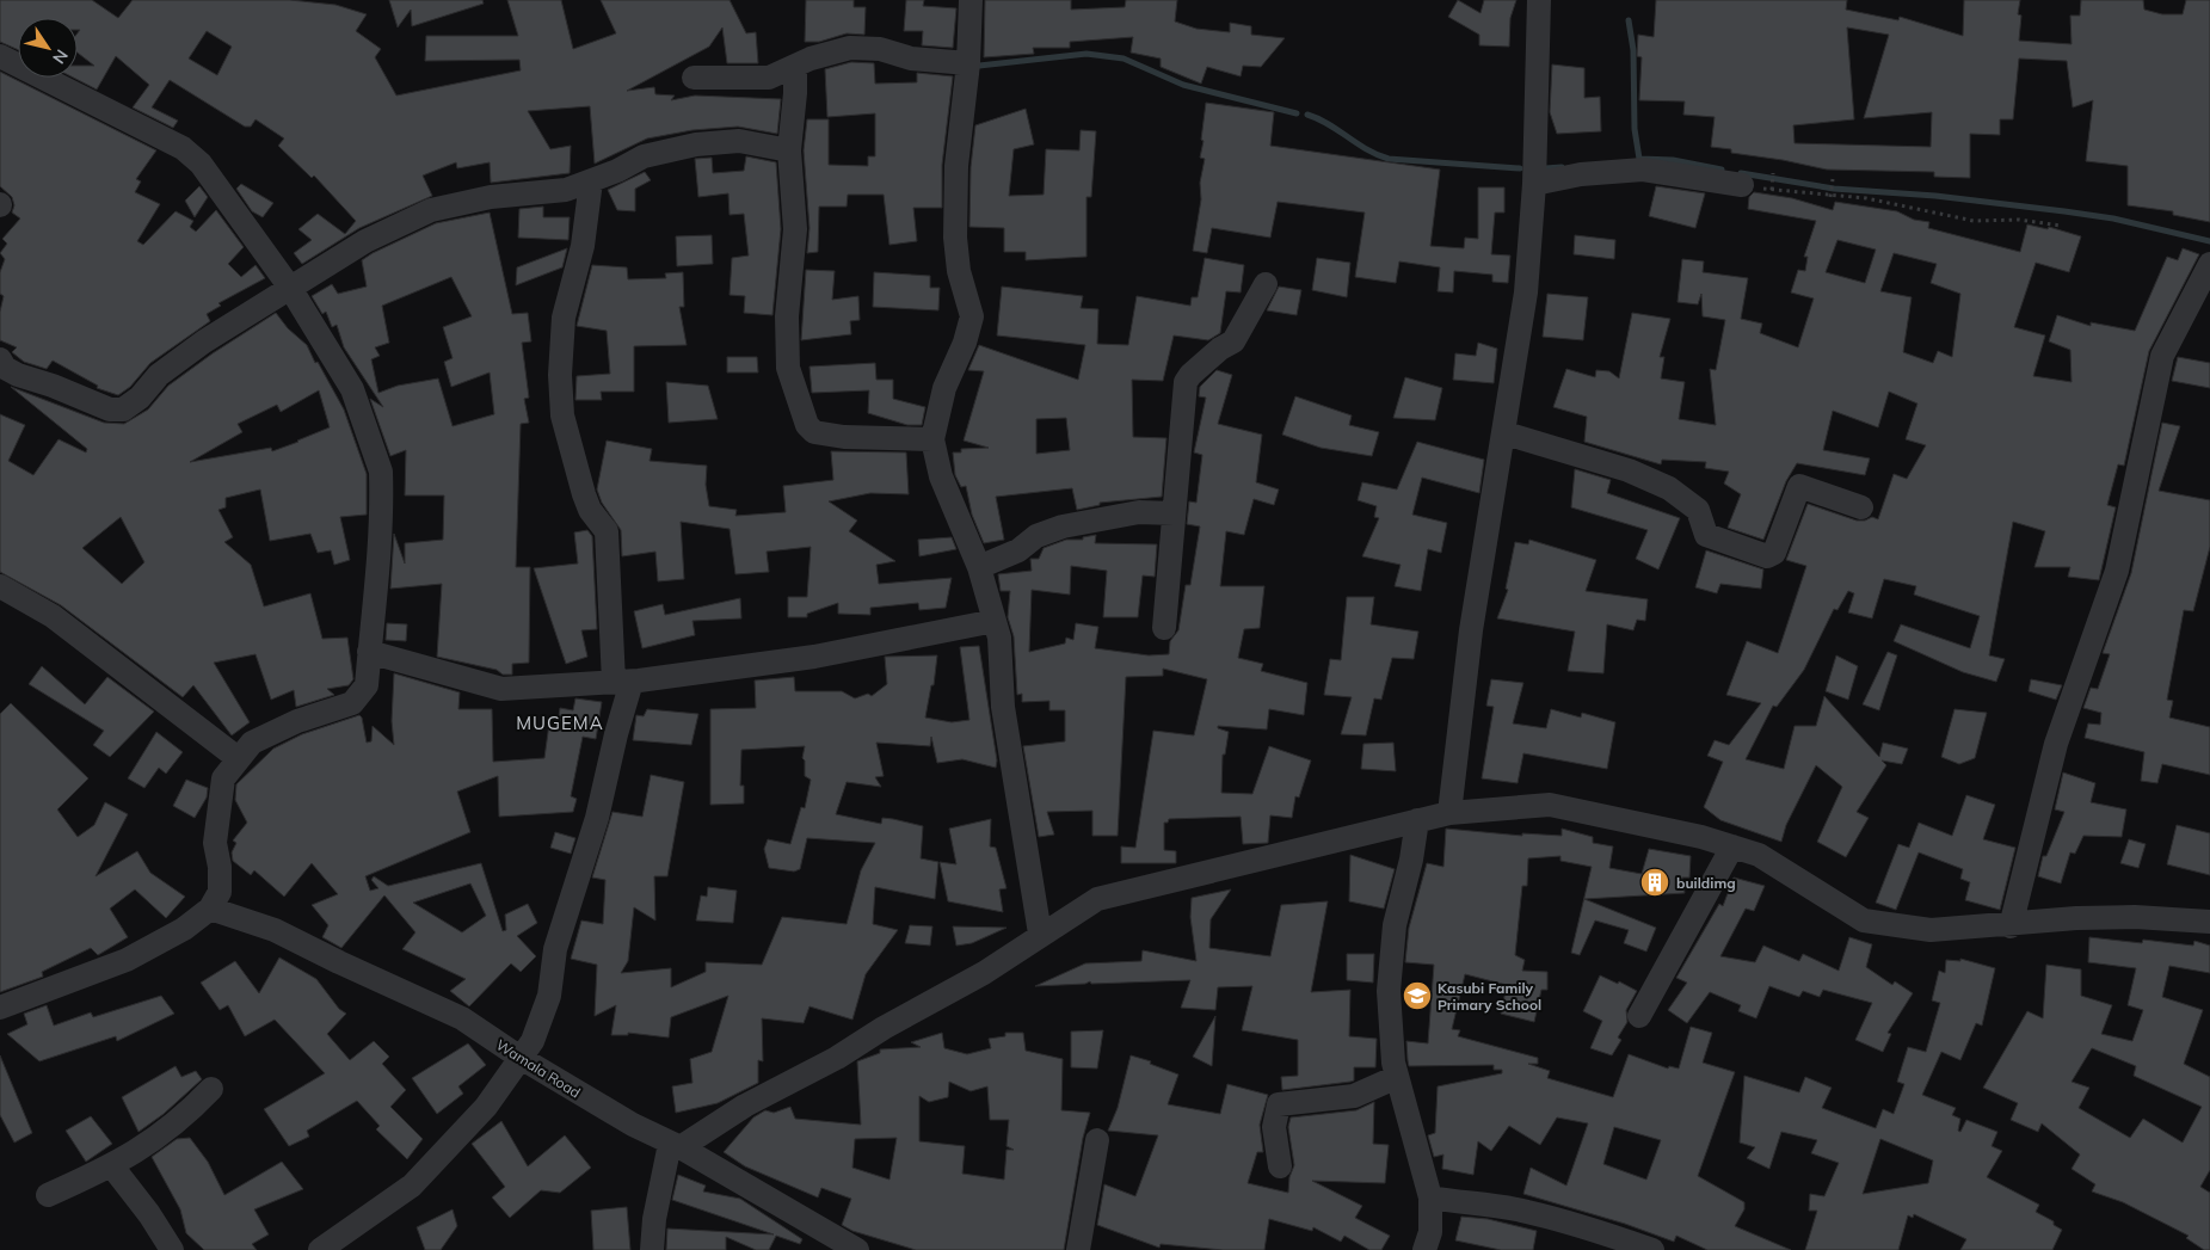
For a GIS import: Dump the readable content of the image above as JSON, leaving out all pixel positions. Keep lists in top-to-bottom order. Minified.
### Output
{"streets":{"street":["Wamala Road"]},"districts":["MUGEMA"],"places":{"building":["buildimg"],"school or university":["Kasubi Family Primary School"]},"north":"bottom right"}
